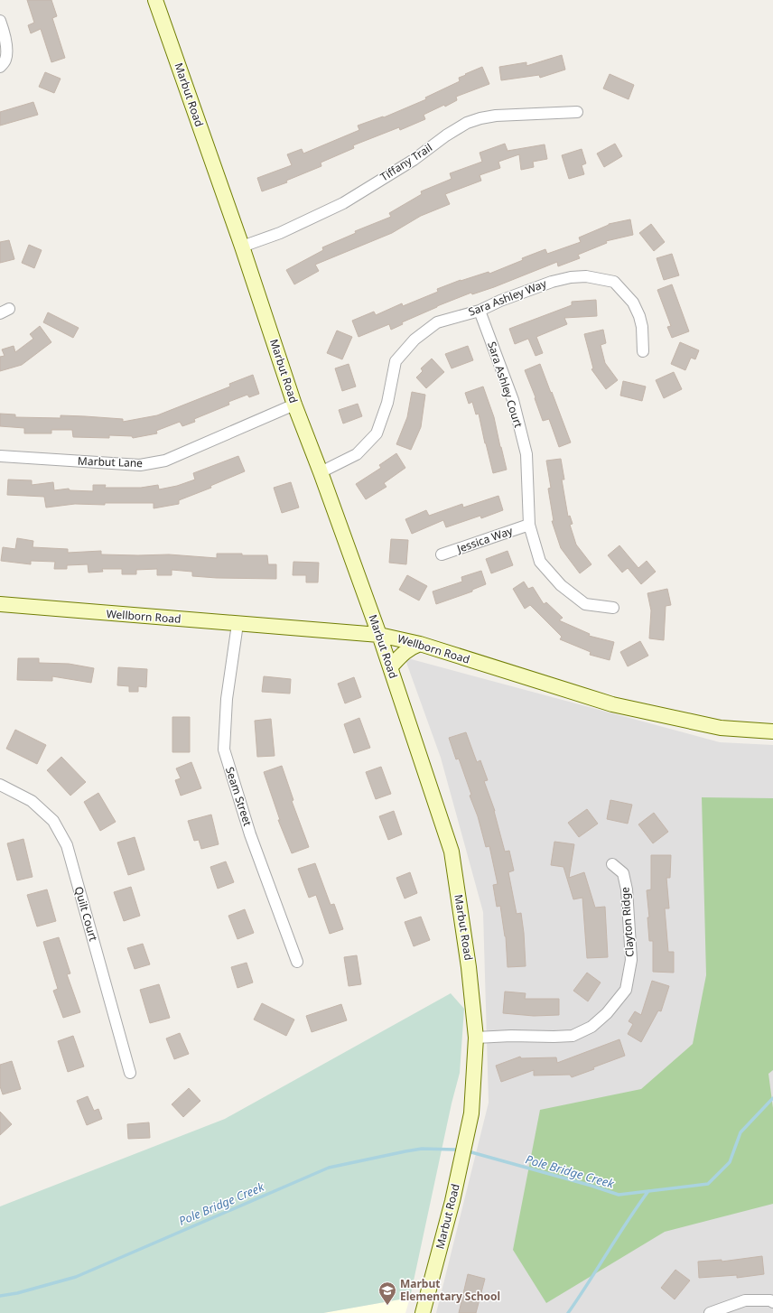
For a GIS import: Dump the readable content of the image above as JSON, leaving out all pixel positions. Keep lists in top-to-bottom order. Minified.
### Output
{"streets":{"street":["Marbut Road","Tiffany Trail","Sara Ashley Way","Sara Ashley Court","Marbut Lane","Jessica Way","Wellborn Road","Seam Street","Quilt Court","Clayton Ridge"]},"crossings":[["Marbut Road","Tiffany Trail"],["Marbut Road","Sara Ashley Way"],["Marbut Road","Marbut Lane"],["Marbut Road","Wellborn Road"],["Marbut Road","Clayton Ridge"],["Sara Ashley Way","Sara Ashley Court"],["Sara Ashley Court","Jessica Way"],["Wellborn Road","Seam Street"]],"water":["Pole Bridge Creek"],"places":{"school or university":["Marbut Elementary School"]}}
